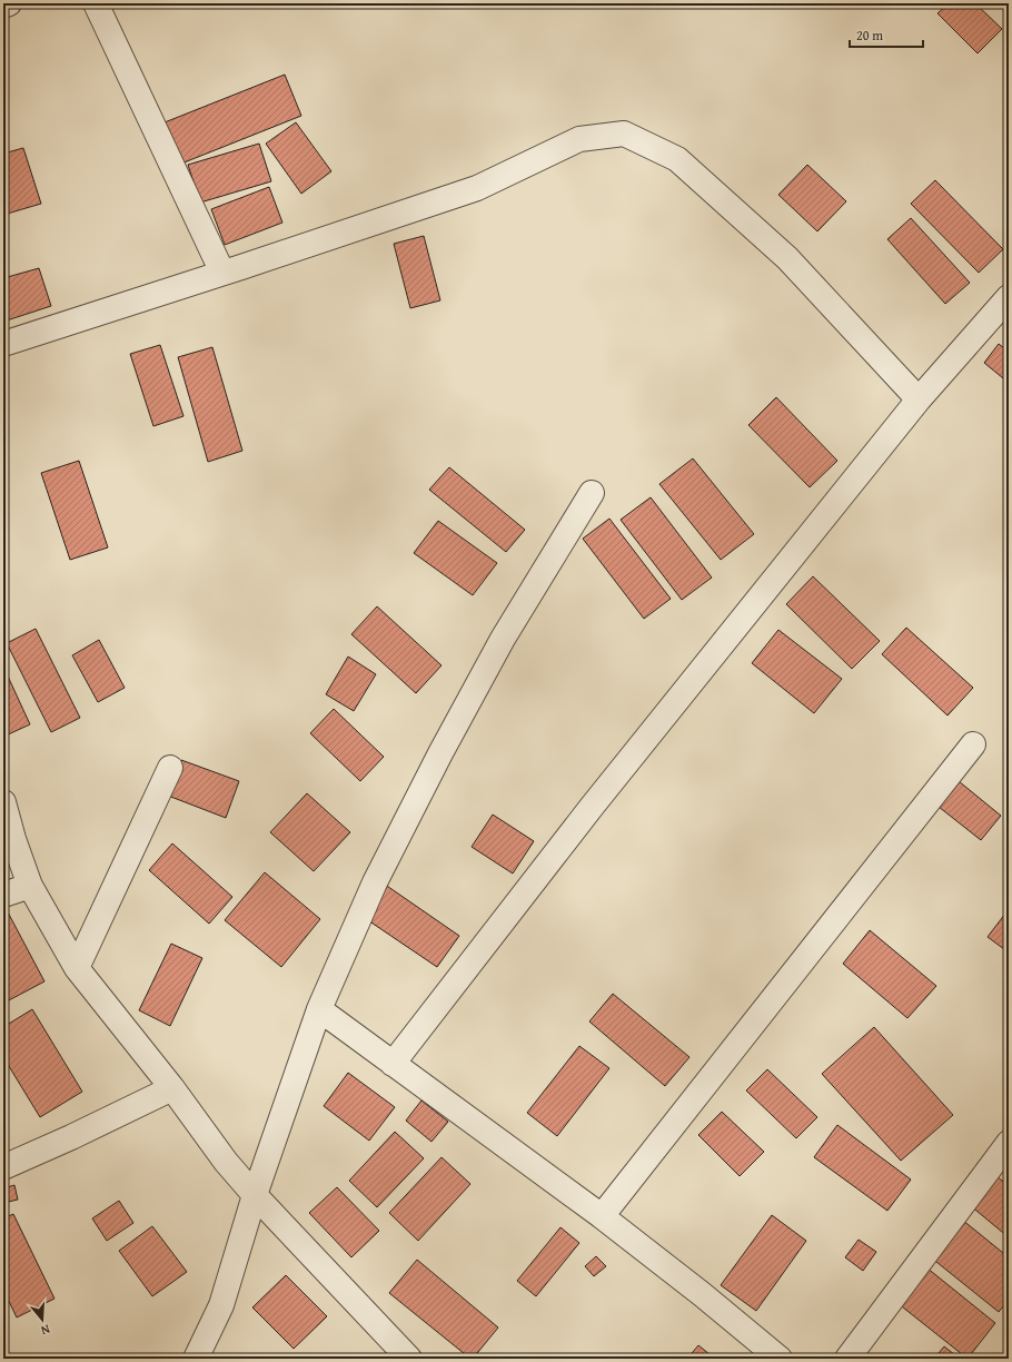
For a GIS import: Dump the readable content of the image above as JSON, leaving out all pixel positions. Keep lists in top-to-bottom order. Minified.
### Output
{"scale_bar":"20 m","north":"bottom"}
